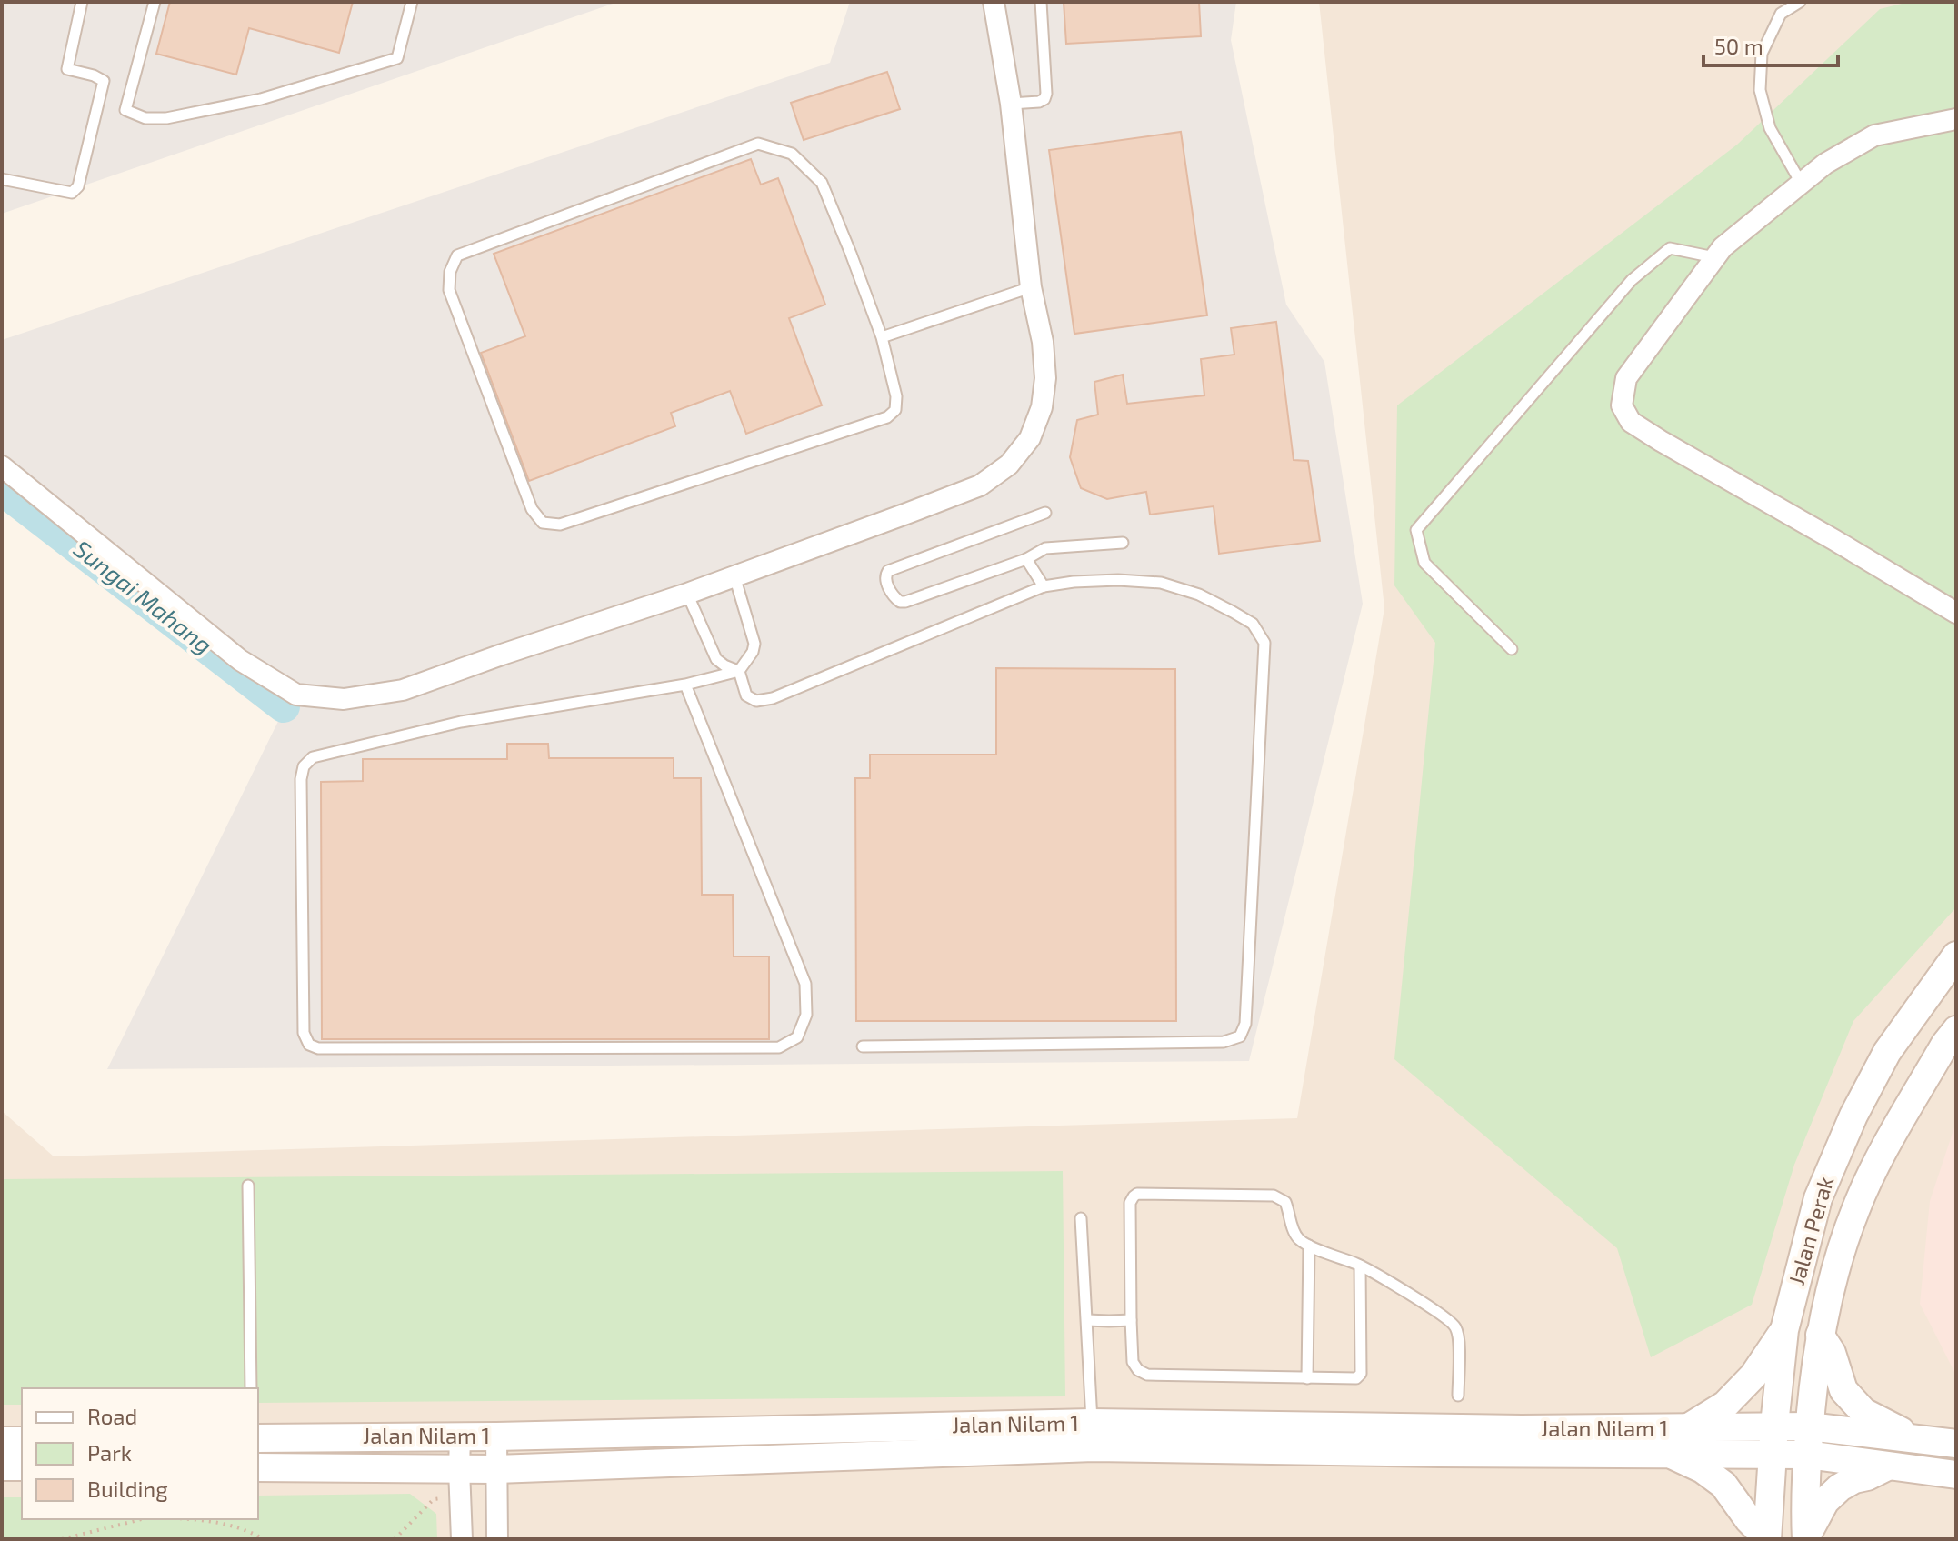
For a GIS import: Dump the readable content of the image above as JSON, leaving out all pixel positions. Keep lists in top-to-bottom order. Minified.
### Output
{"streets":{"main road":["Jalan Perak","Jalan Nilam 1"]},"crossings":[["Jalan Perak","Jalan Nilam 1"]],"water":["Sungai Mahang"],"legend":["Road","Park","Building"],"scale_bar":"50 m"}
